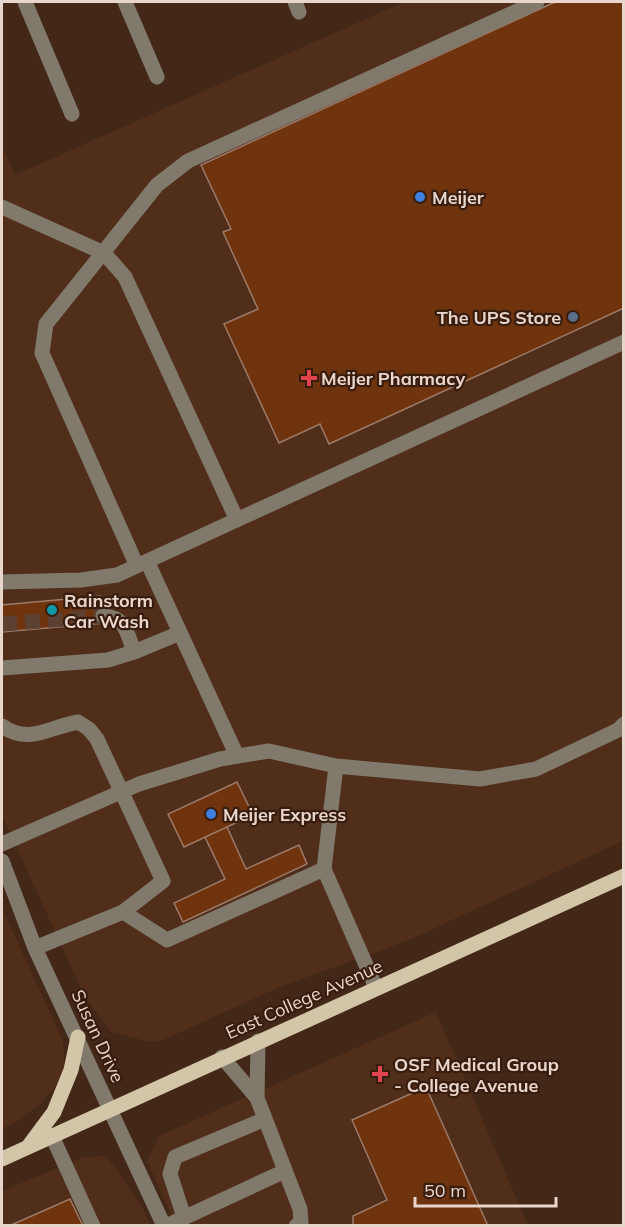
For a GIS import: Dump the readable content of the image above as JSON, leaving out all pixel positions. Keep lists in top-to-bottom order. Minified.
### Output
{"streets":{"main road":["East College Avenue"],"street":["Susan Drive"]},"crossings":[["East College Avenue","Susan Drive"]],"places":{"other":["Meijer","The UPS Store","Rainstorm Car Wash","Meijer Express"],"health":["Meijer Pharmacy","OSF Medical Group - College Avenue"]},"scale_bar":"50 m"}
